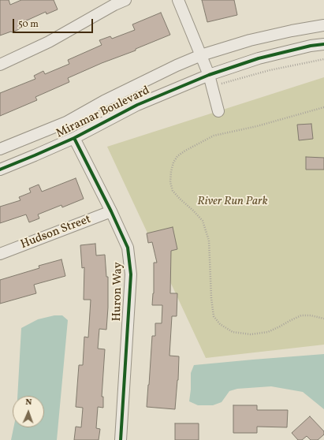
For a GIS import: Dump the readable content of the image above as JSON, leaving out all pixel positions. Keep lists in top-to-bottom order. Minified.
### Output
{"streets":{"street":["Miramar Boulevard","Hudson Street","Huron Way"]},"crossings":[["Miramar Boulevard","Huron Way"],["Hudson Street","Huron Way"]],"parks":["River Run Park"],"scale_bar":"50 m","north":"top"}
